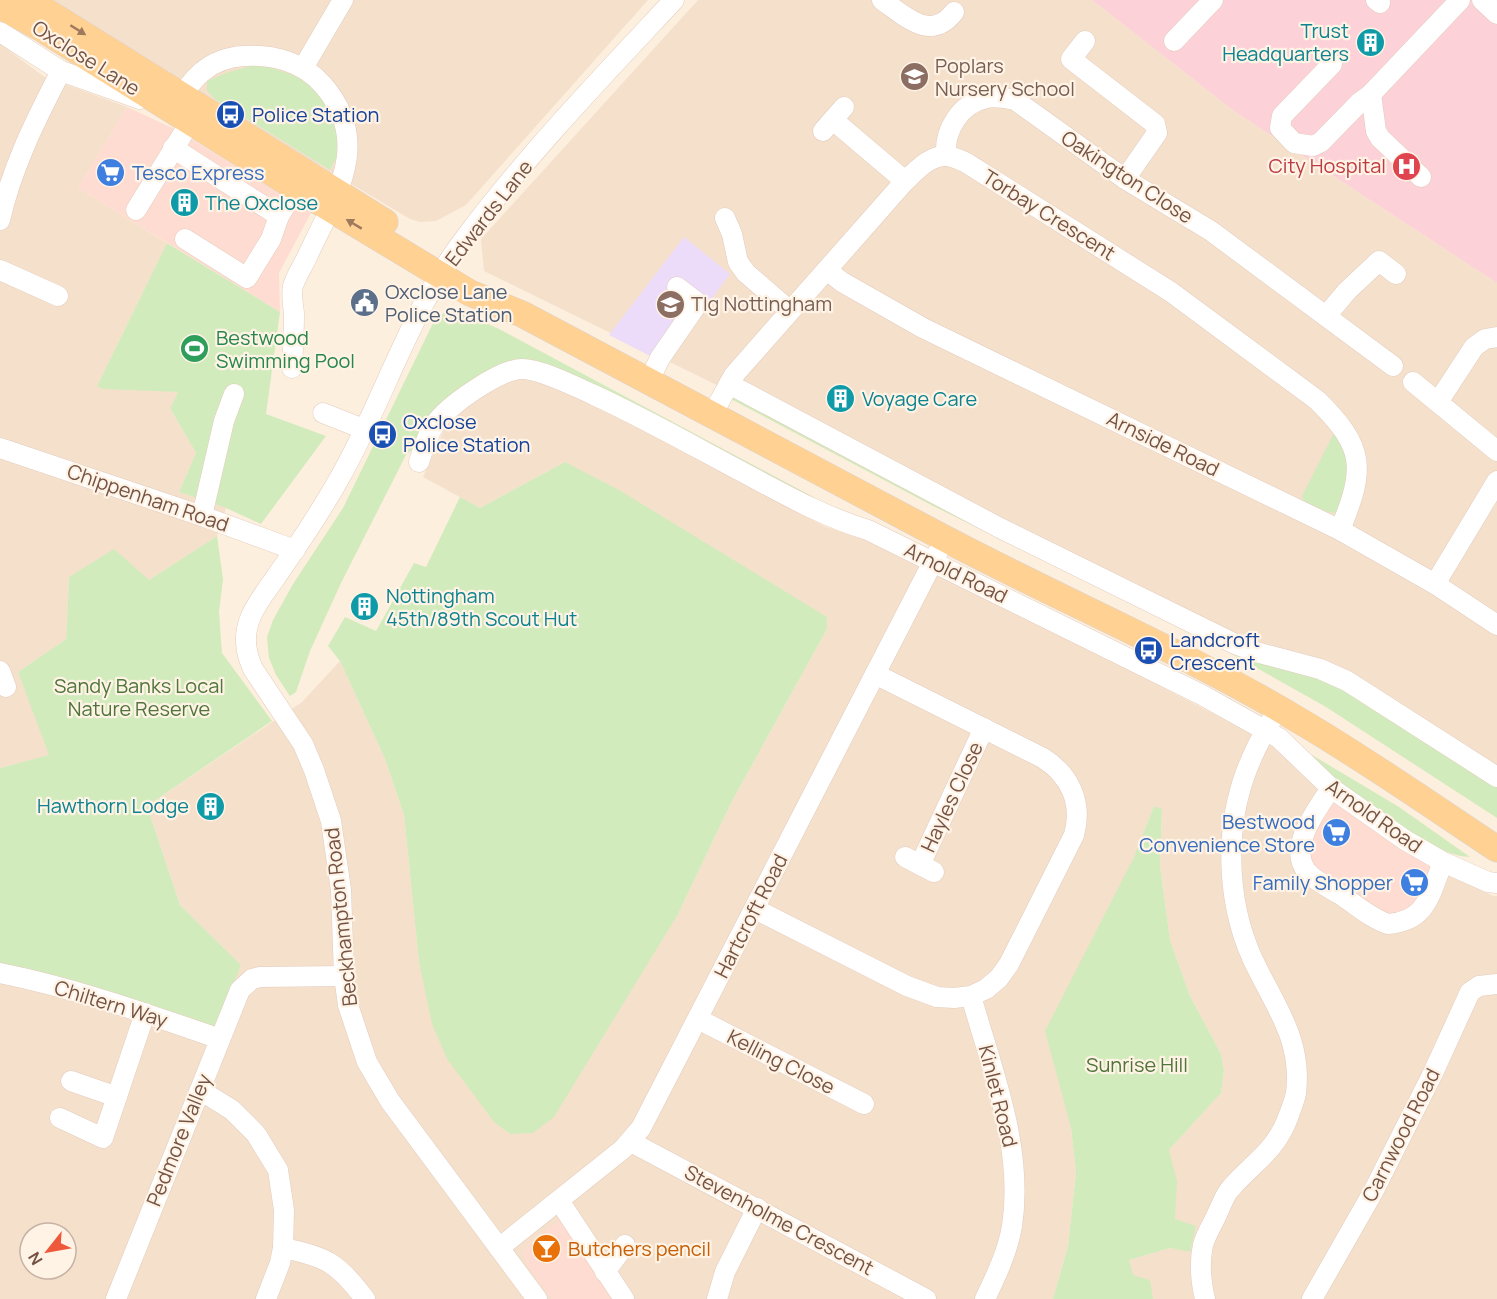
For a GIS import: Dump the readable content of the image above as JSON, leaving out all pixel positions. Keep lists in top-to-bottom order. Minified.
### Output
{"streets":{"main road":["Oxclose Lane","Arnold Road"],"street":["Oakington Close","Edwards Lane","Torbay Crescent","Arnside Road","Chippenham Road","Hayles Close","Hartcroft Road","Beckhampton Road","Chiltern Way","Kelling Close","Kinlet Road","Carnwood Road","Pedmore Valley","Stevenholme Crescent"]},"crossings":[["Oxclose Lane","Edwards Lane"],["Oxclose Lane","Arnold Road"],["Oakington Close","Torbay Crescent"],["Edwards Lane","Chippenham Road"],["Edwards Lane","Arnold Road"],["Edwards Lane","Beckhampton Road"],["Torbay Crescent","Arnside Road"],["Chippenham Road","Beckhampton Road"],["Arnold Road","Hartcroft Road"],["Hartcroft Road","Beckhampton Road"],["Hartcroft Road","Kelling Close"],["Hartcroft Road","Stevenholme Crescent"],["Beckhampton Road","Pedmore Valley"],["Chiltern Way","Pedmore Valley"]],"parks":["Sandy Banks Local Nature Reserve","Sunrise Hill"],"places":{"building":["Trust Headquarters","The Oxclose","Voyage Care","Nottingham 45th/89th Scout Hut","Hawthorn Lodge"],"school or university":["Poplars Nursery School","Tlg Nottingham"],"bus stop":["Police Station","Oxclose Police Station","Landcroft Crescent"],"hospital":["City Hospital"],"supermarket":["Tesco Express","Bestwood Convenience Store","Family Shopper"],"public building":["Oxclose Lane Police Station"],"sports":["Bestwood Swimming Pool"],"bar":["Butchers pencil"]},"north":"bottom left"}
